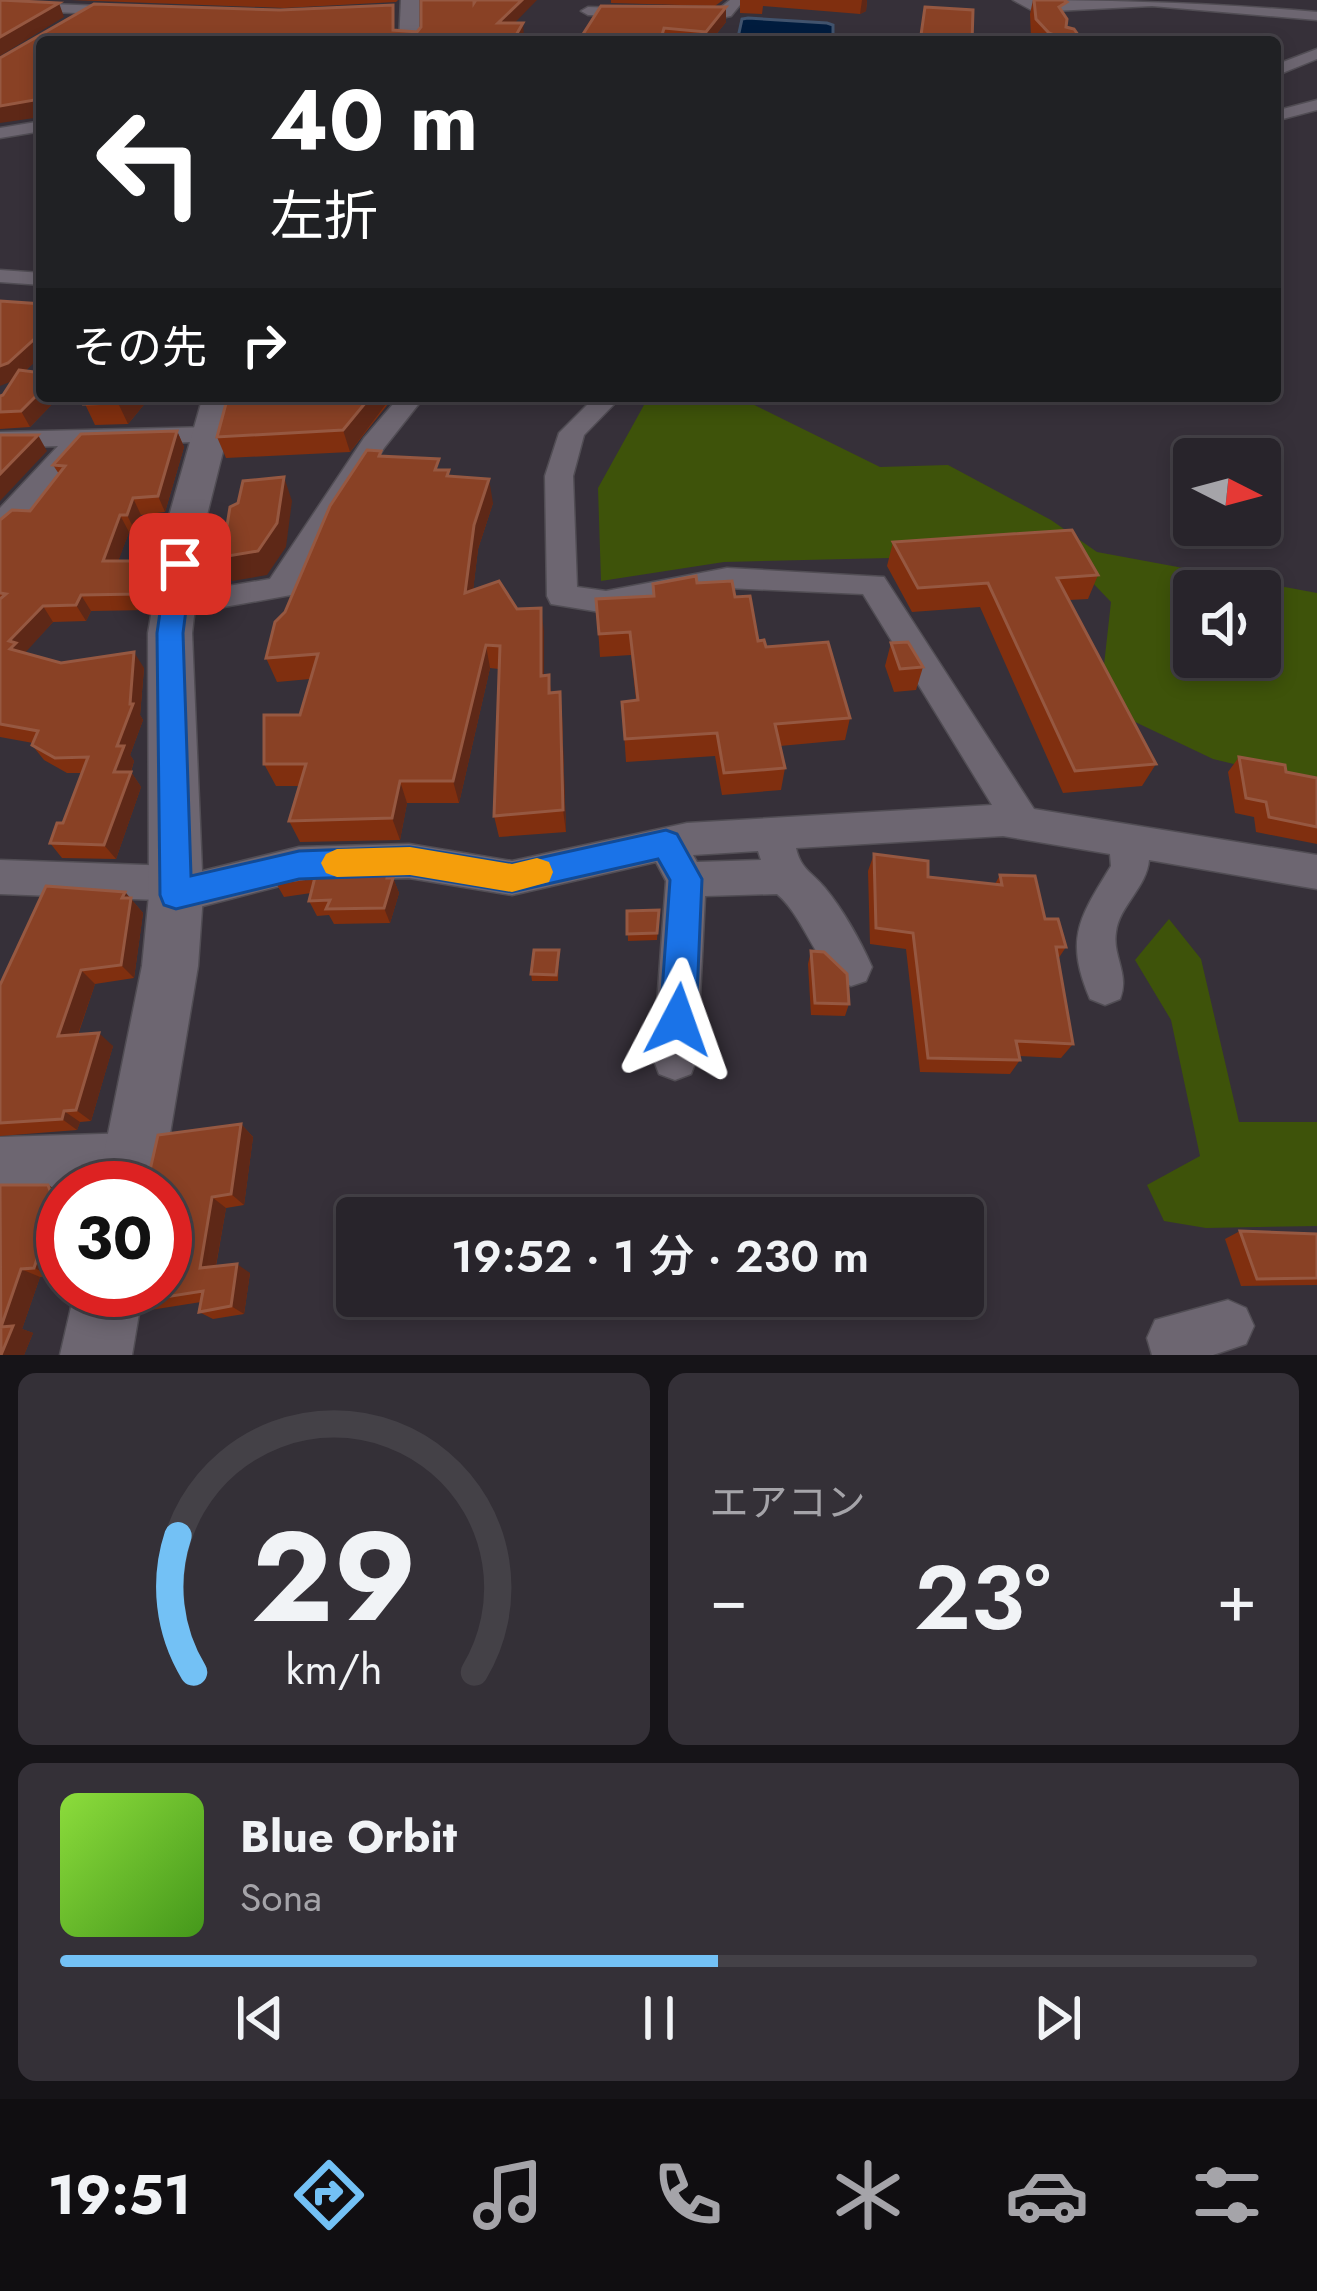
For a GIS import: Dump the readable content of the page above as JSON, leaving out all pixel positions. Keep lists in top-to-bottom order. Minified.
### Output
{"north":"right","page":{"turn":["40 m","左折"],"then":"その先","limit":"30","trip":"19:52 · 1 分 · 230 m","tile":"エアコン","heat":["−","23°","+"],"song":["Blue Orbit","Sona"],"tabs":"19:51","gauge":["29","km/h"]}}
